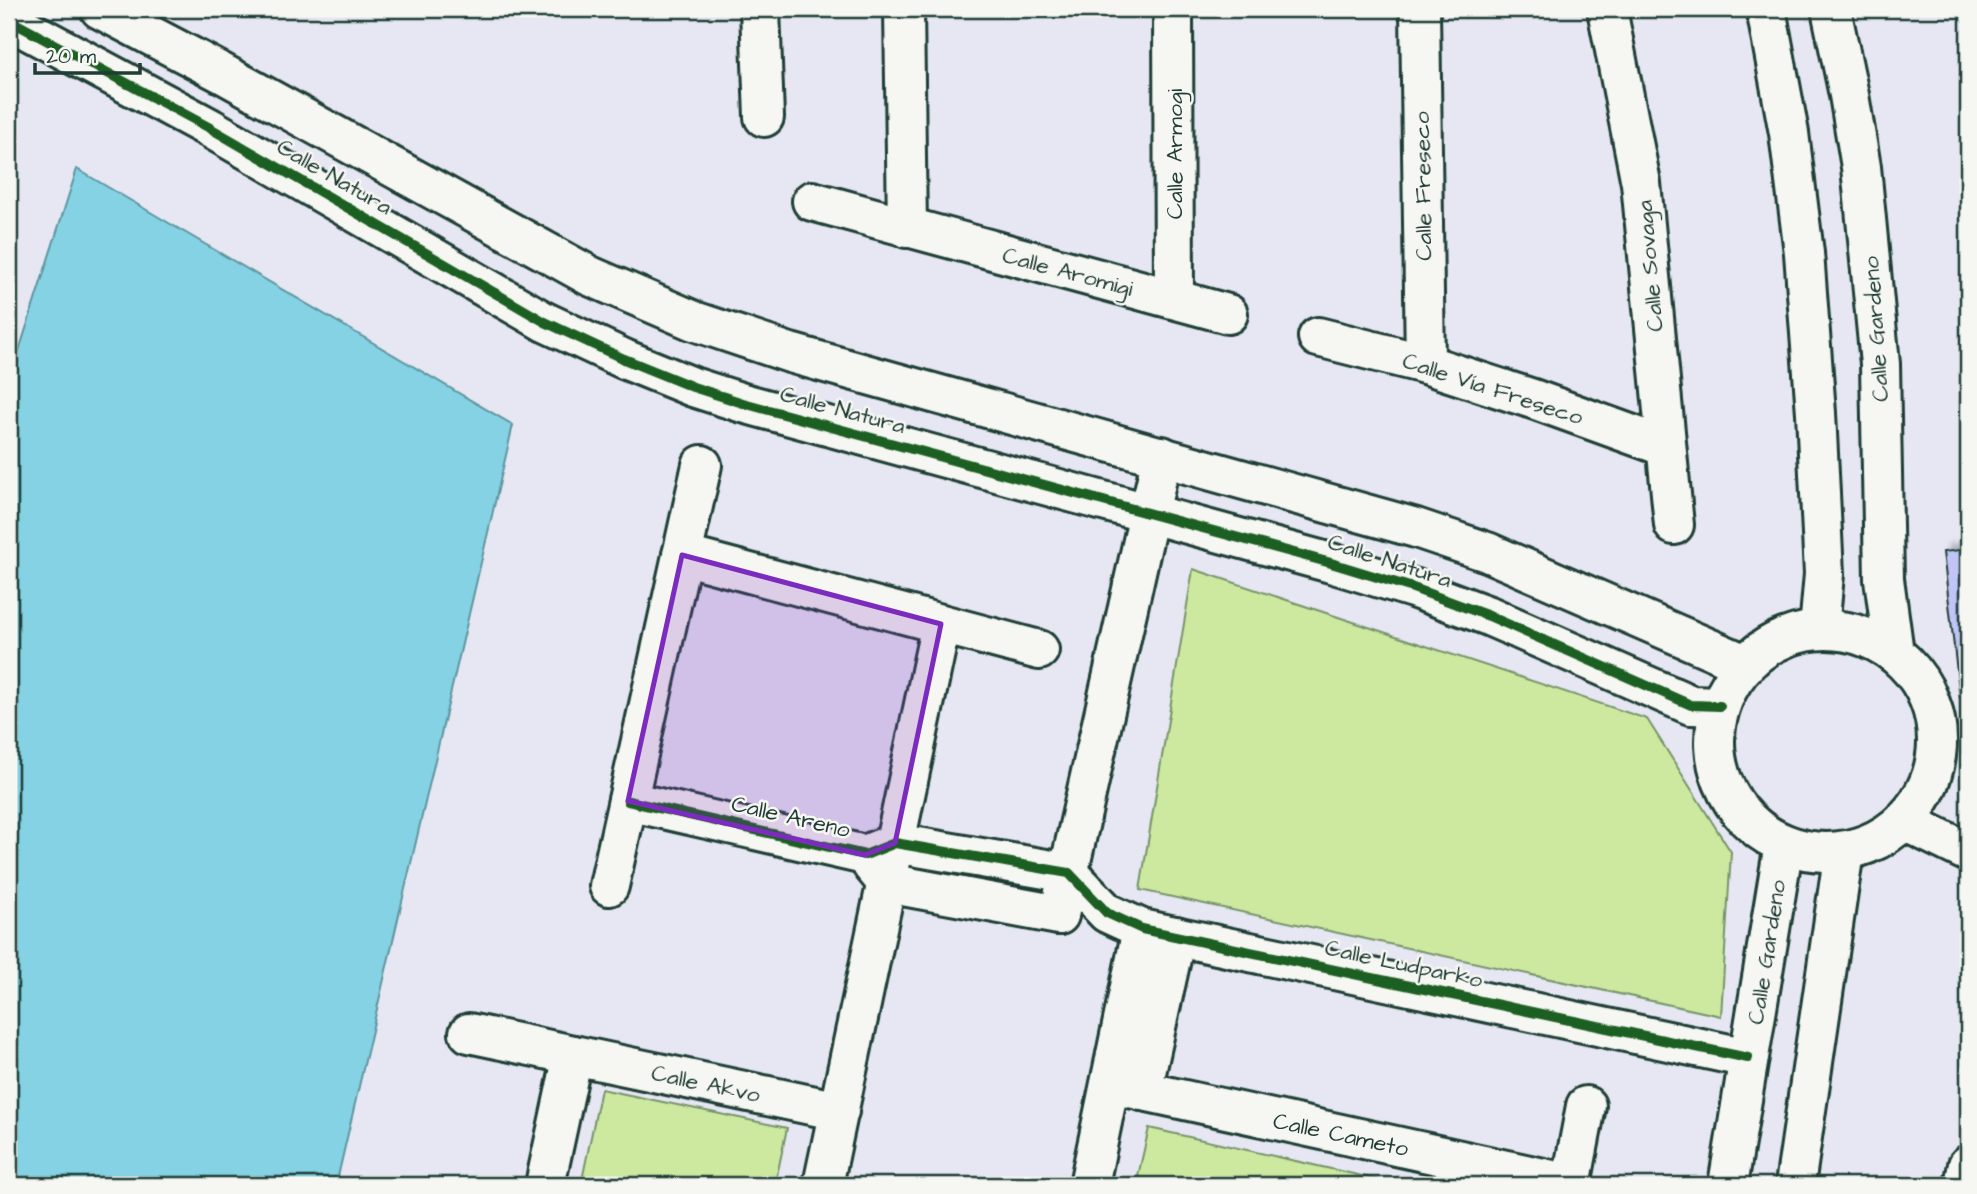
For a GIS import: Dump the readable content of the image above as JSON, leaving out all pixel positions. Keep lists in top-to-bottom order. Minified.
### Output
{"streets":{"street":["Calle Armogi","Calle Natura","Calle Freseco","Calle Sovaga","Calle Aromigi","Calle Gardeno","Calle Vía Freseco","Calle Areno","Calle Ludparko","Calle Akvo","Calle Cameto"]},"crossings":[["Calle Armogi","Calle Aromigi"],["Calle Natura","Calle Gardeno"],["Calle Freseco","Calle Vía Freseco"],["Calle Sovaga","Calle Vía Freseco"],["Calle Gardeno","Calle Ludparko"],["Calle Areno","Calle Ludparko"]],"scale_bar":"20 m"}
